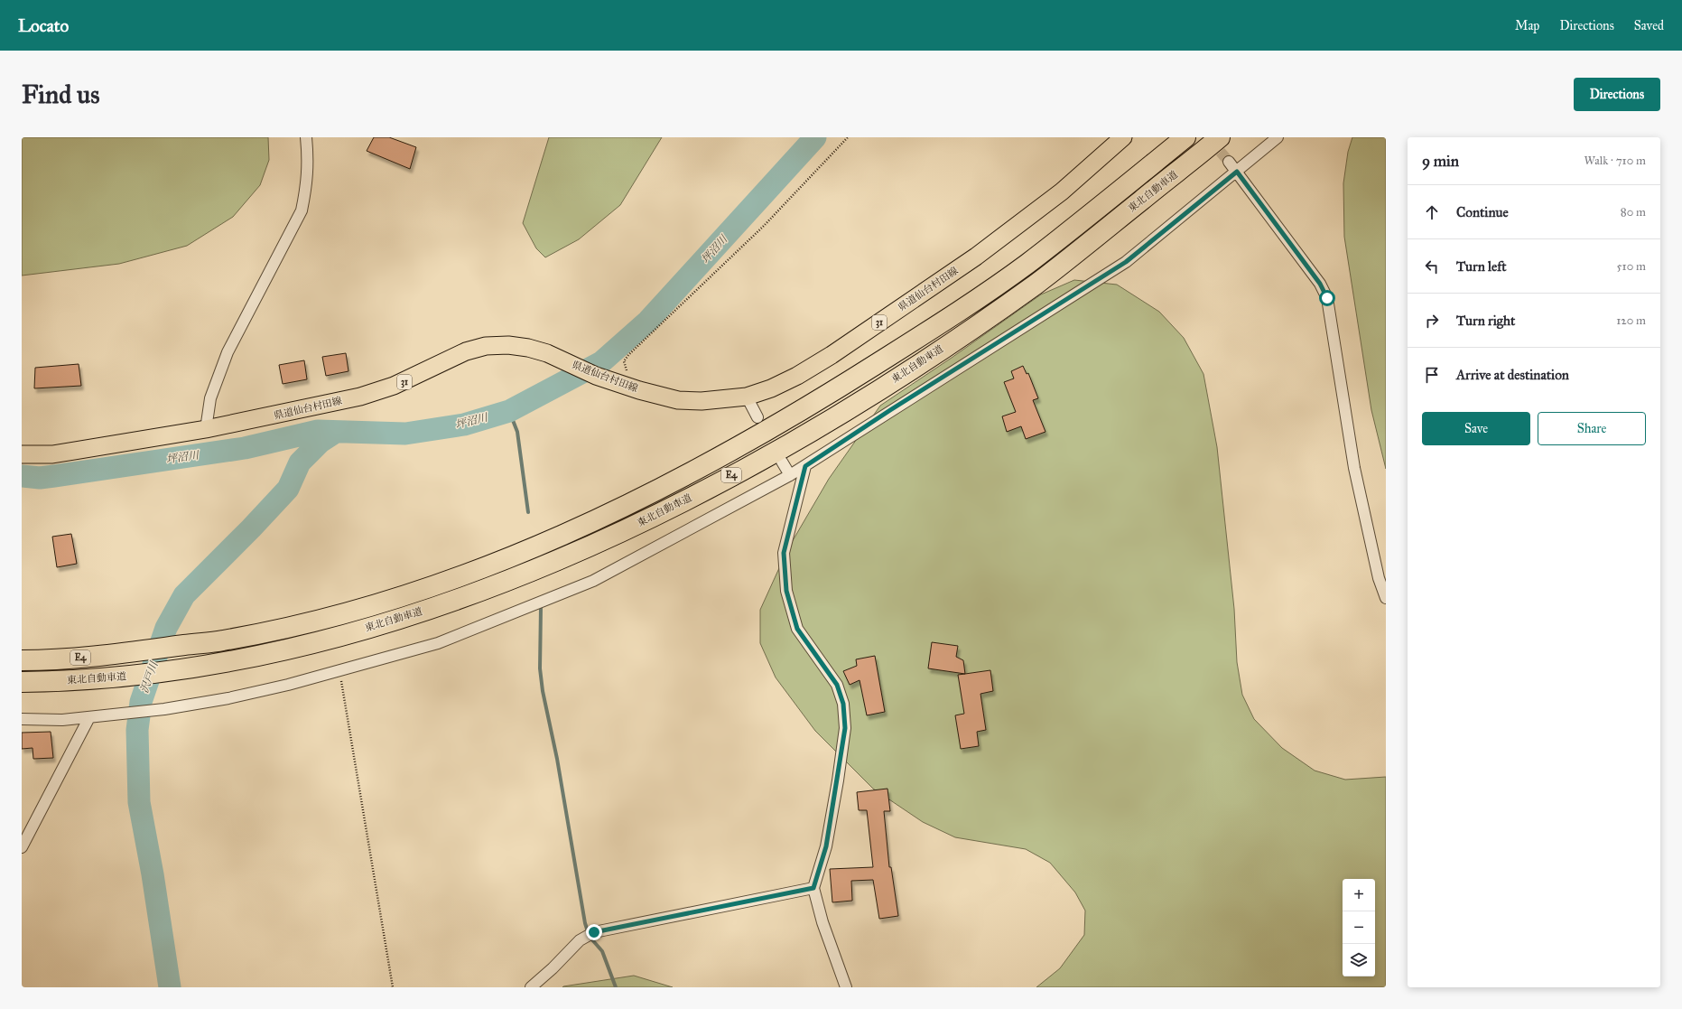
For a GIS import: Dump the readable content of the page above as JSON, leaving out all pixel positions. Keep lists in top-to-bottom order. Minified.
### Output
{"streets":{"highway":["東北自動車道","E4"],"main road":["県道仙台村田線","31"]},"water":["坪沼川","沢戸川"],"page":{"header":"Locato","nav":["Map","Directions","Saved"],"buttons":["Directions",["Save","Share"]],"title":"Find us","heading":["9 min","Walk · 710 m"],"list":[["Continue","80 m"],["Turn left","510 m"],["Turn right","120 m"],"Arrive at destination"],"map_buttons":["+","−"]}}
